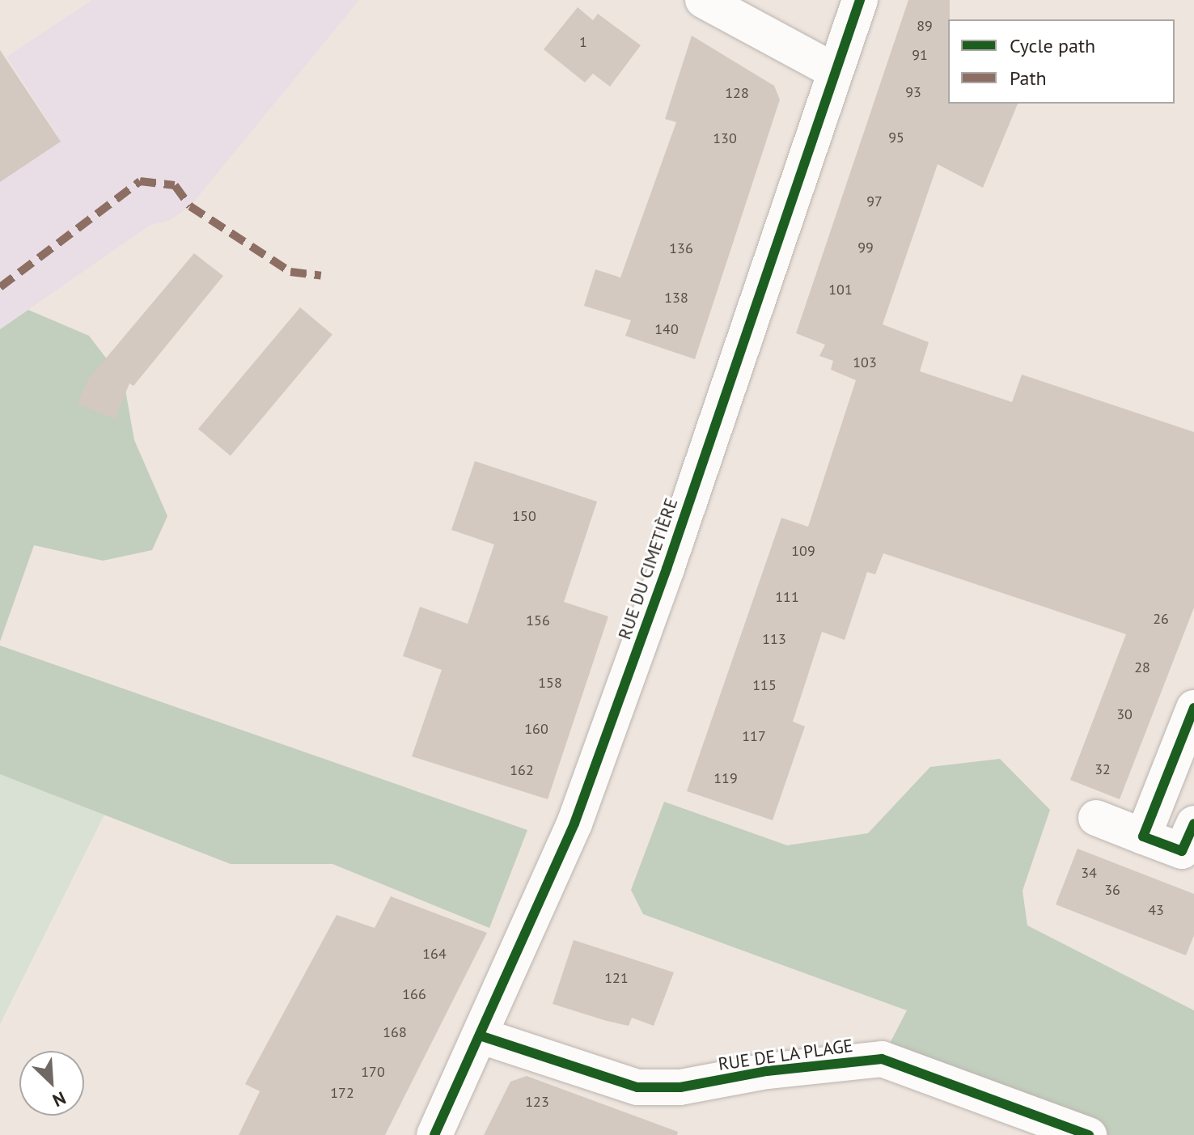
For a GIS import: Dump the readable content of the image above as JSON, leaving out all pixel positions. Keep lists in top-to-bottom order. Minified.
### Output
{"streets":{"street":["RUE DU CIMETIÈRE","RUE DE LA PLAGE"]},"crossings":[["RUE DU CIMETIÈRE","RUE DE LA PLAGE"]],"house_numbers":["89","1","91","93","128","95","130","97","99","136","101","138","140","103","150","109","111","26","156","113","28","158","115","30","160","117","32","162","119","34","36","43","164","121","166","168","170","172","123"],"legend":["Cycle path","Path"],"north":"bottom right"}
